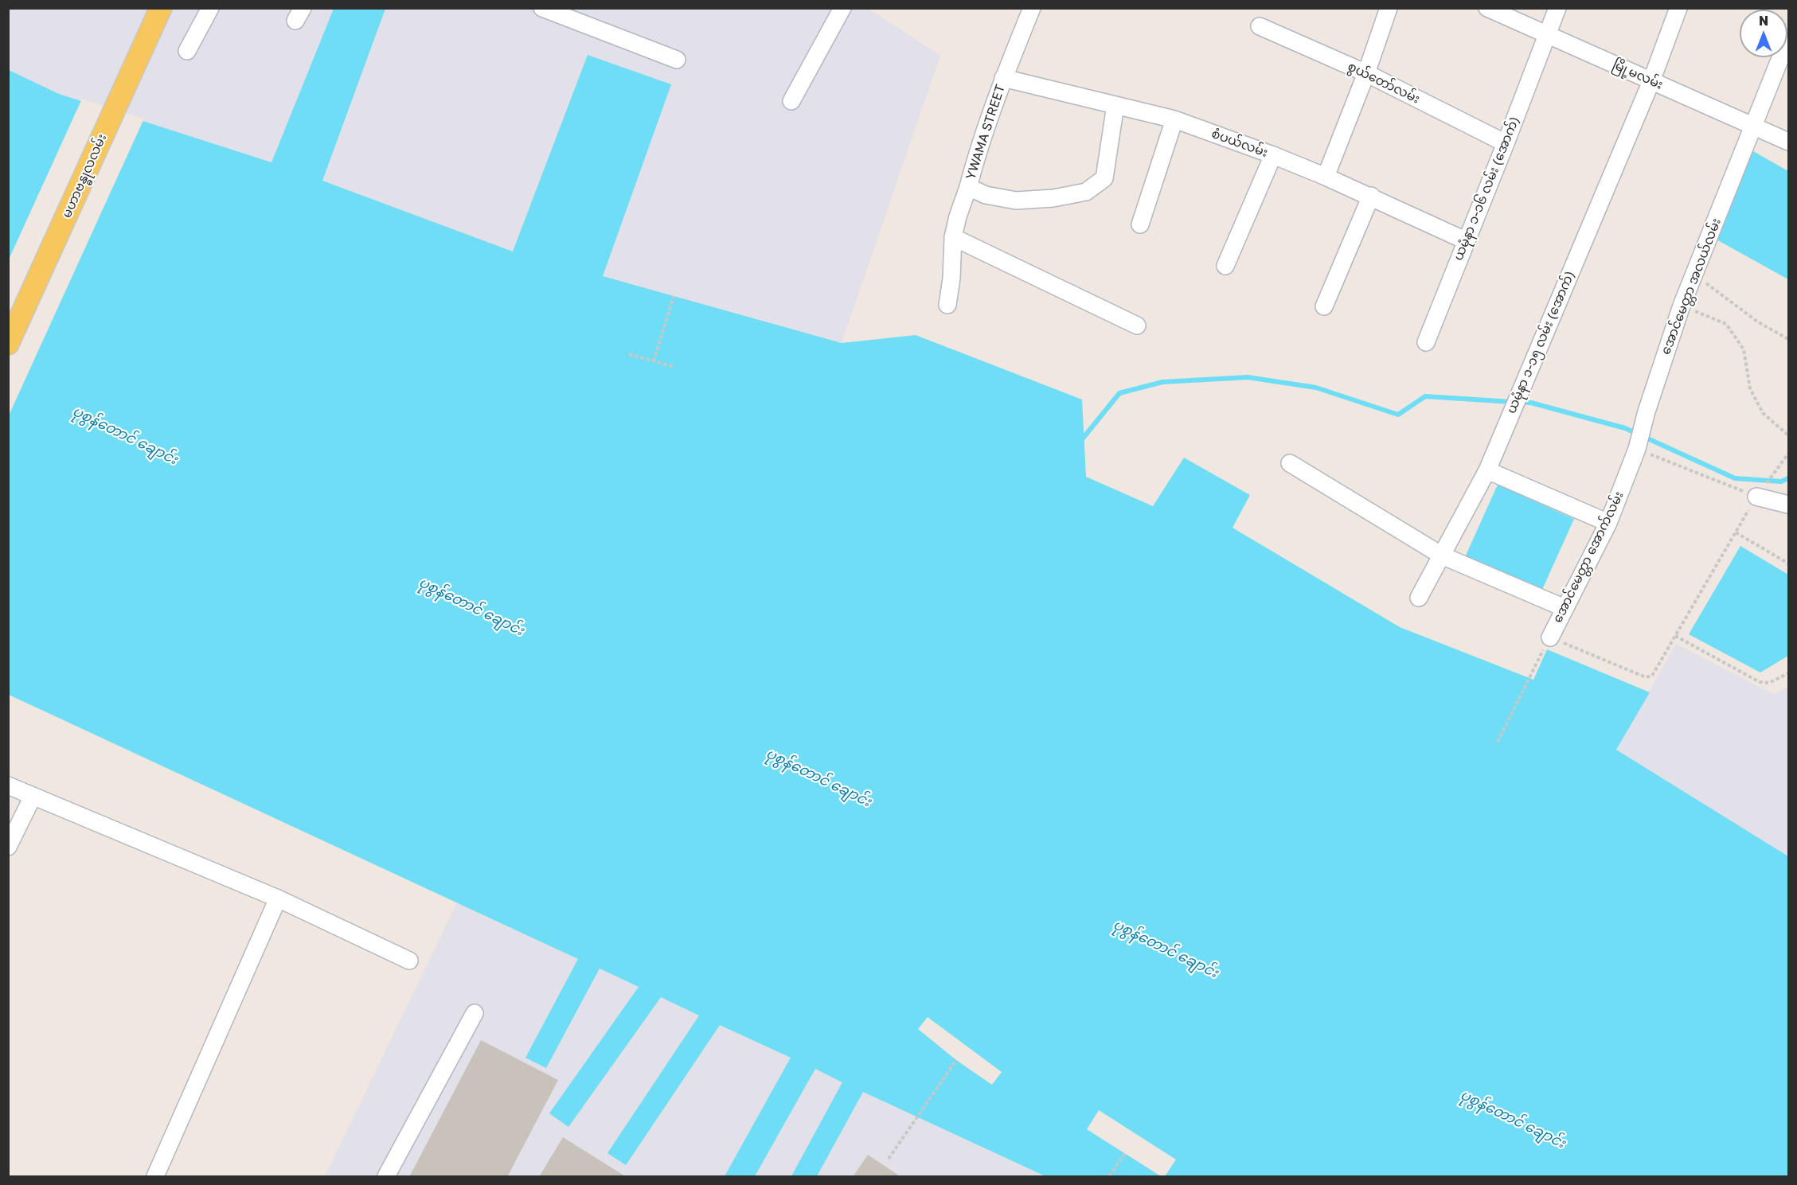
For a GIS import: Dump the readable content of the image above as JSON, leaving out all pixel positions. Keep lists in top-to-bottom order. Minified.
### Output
{"streets":{"main road":["မဟာဗန္ဓုလလမ်း"],"street":["မြို့မလမ်း","စွယ်တော်လမ်း","YWAMA STREET","စံပယ်လမ်း","ယမုံနာ ၁-၁၆ လမ်း (အောက်)","အောင်မေတ္တာ အလယ်လမ်း","ယမုံနာ ၁-၁၅ လမ်း (အောက်)","အောင်မေတ္တာ အောက်လမ်း"]},"crossings":[["မြို့မလမ်း","ယမုံနာ ၁-၁၆ လမ်း (အောက်)"],["မြို့မလမ်း","အောင်မေတ္တာ အလယ်လမ်း"],["မြို့မလမ်း","ယမုံနာ ၁-၁၅ လမ်း (အောက်)"],["စွယ်တော်လမ်း","ယမုံနာ ၁-၁၆ လမ်း (အောက်)"],["YWAMA STREET","စံပယ်လမ်း"],["စံပယ်လမ်း","ယမုံနာ ၁-၁၆ လမ်း (အောက်)"],["အောင်မေတ္တာ အလယ်လမ်း","အောင်မေတ္တာ အောက်လမ်း"]],"water":["ပုစွန်တောင် ချောင်း"],"north":"top"}
